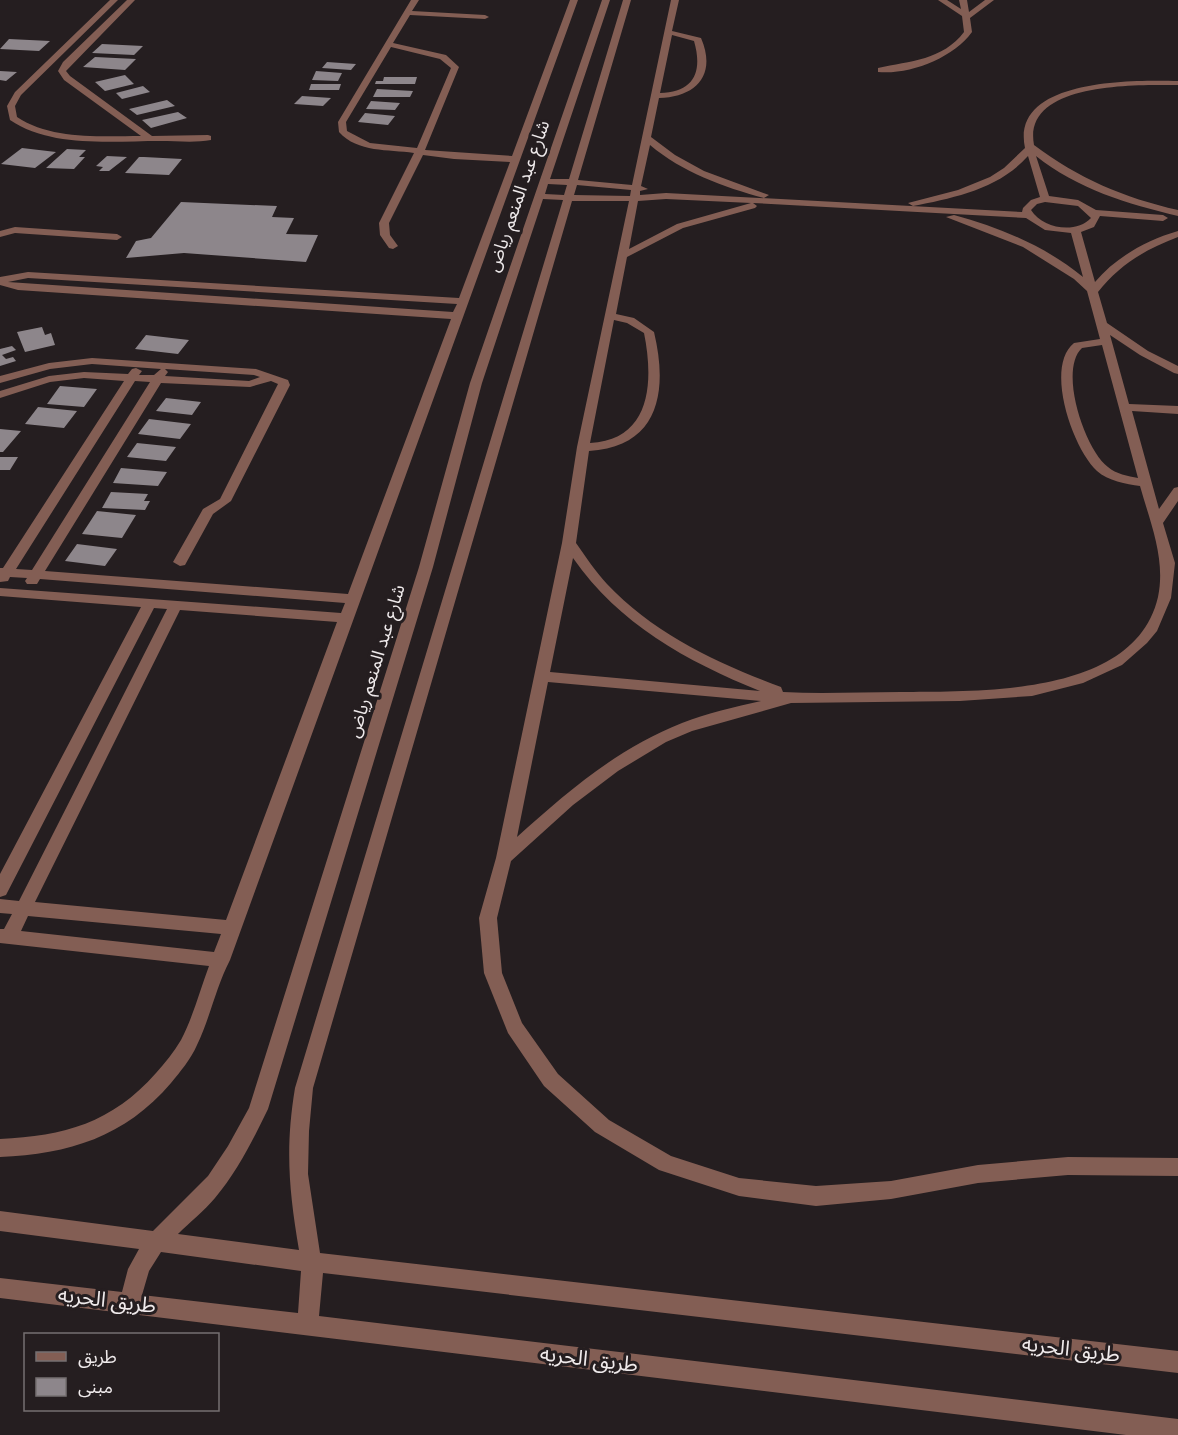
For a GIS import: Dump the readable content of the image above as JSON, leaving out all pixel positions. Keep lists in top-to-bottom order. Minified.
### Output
{"streets":{"street":["شارع عبد المنعم رياض","طريق الحريه"]},"crossings":[["شارع عبد المنعم رياض","طريق الحريه"]],"legend":["طريق","مبنى"]}
